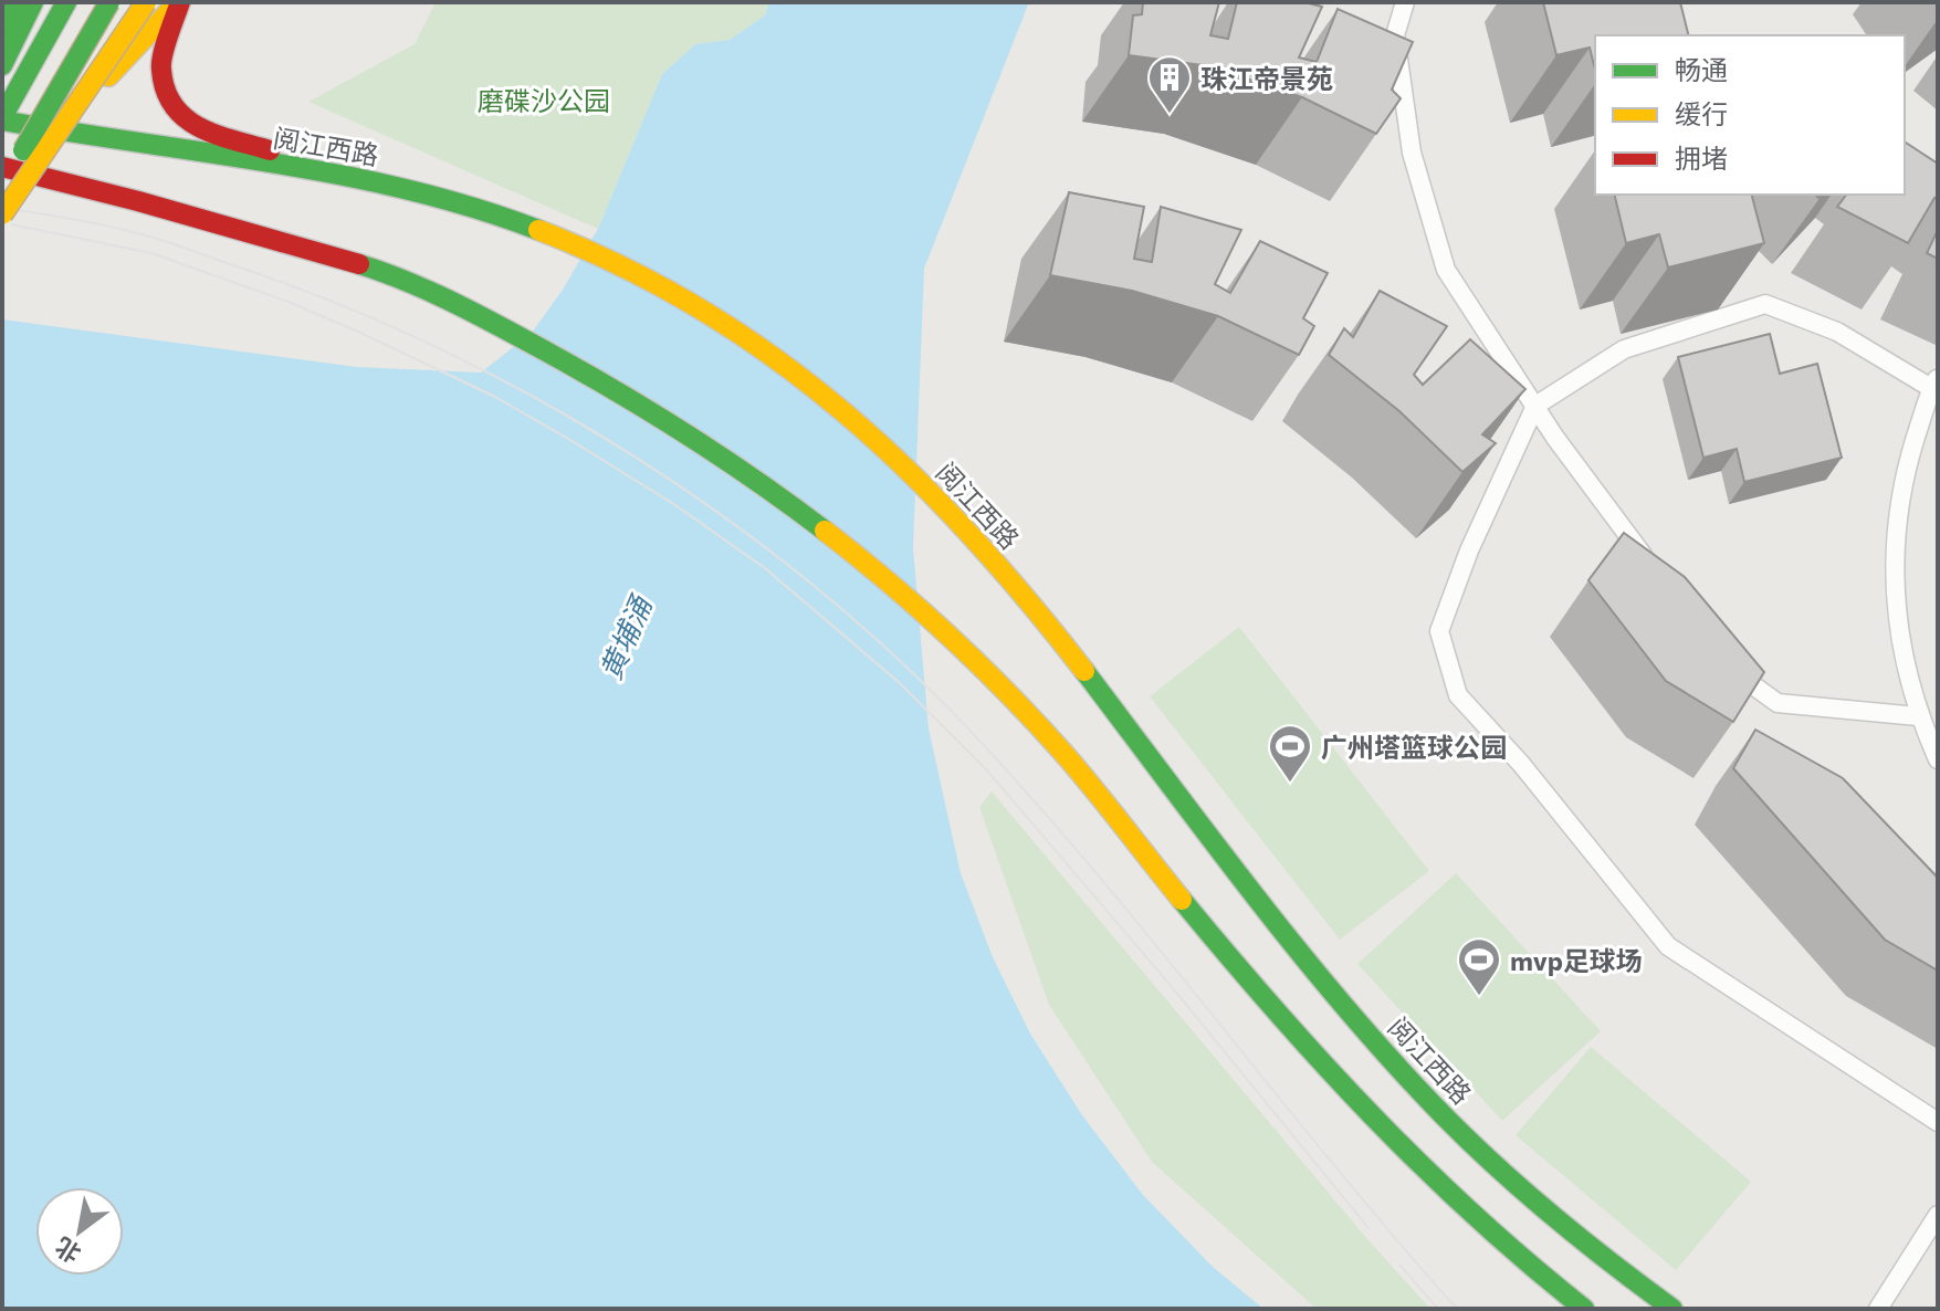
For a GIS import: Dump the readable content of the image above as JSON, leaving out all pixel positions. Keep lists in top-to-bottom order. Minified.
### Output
{"streets":{"main road":["阅江西路"]},"water":["黄埔涌"],"parks":["磨碟沙公园"],"places":{"building":["珠江帝景苑"],"sports":["广州塔篮球公园","mvp足球场"]},"legend":["畅通","缓行","拥堵"],"north":"bottom left"}
